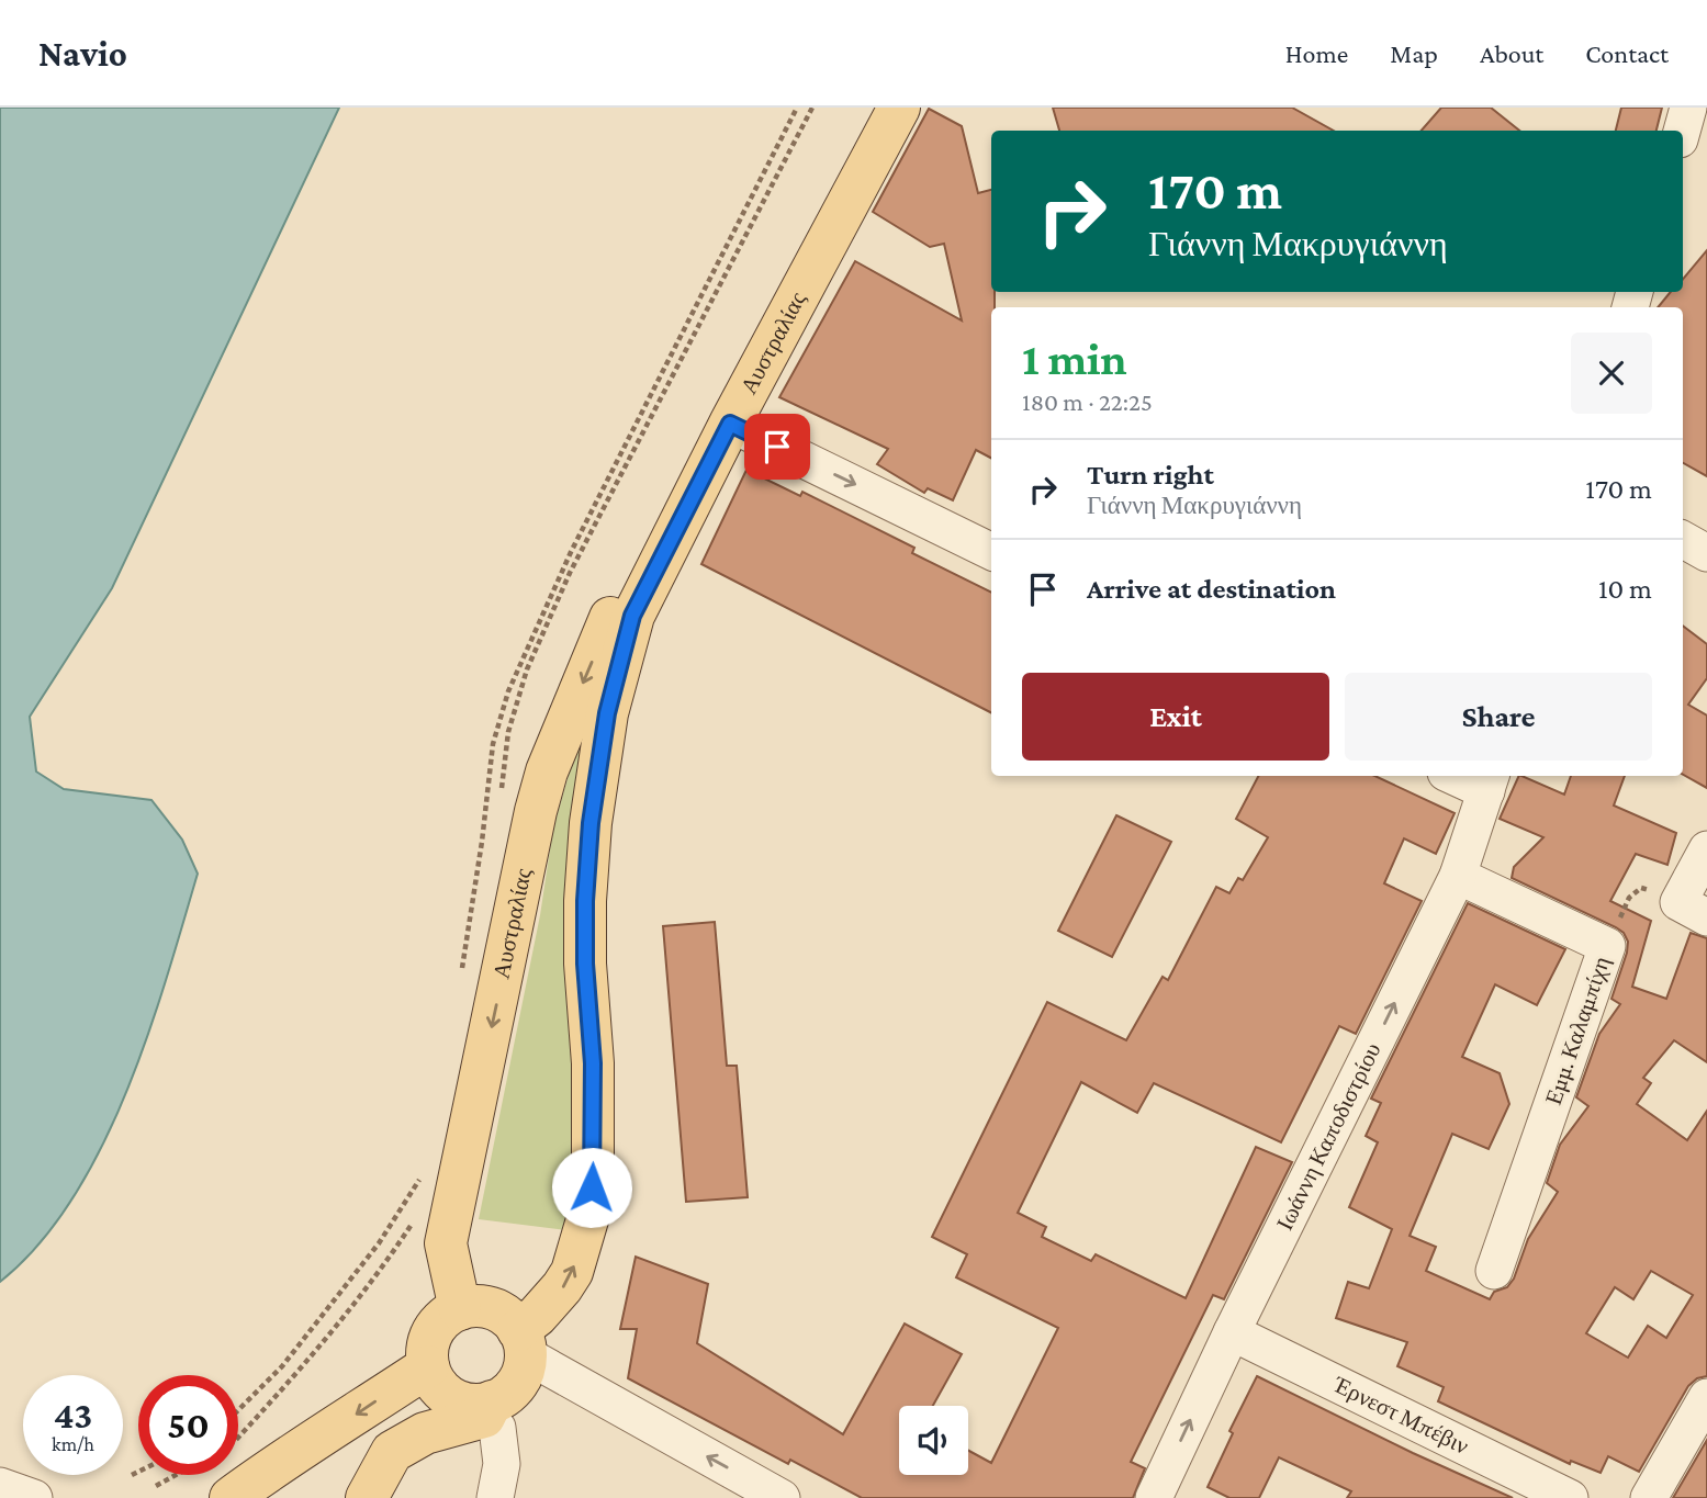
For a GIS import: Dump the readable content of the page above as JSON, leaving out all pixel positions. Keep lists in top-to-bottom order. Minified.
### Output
{"streets":{"main road":["Αυστραλίας"],"street":["Εμμ. Καλαμπίχη","Ιωάννη Καποδιστρίου","Έρνεστ Μπέβιν"]},"crossings":[["Εμμ. Καλαμπίχη","Ιωάννη Καποδιστρίου"],["Ιωάννη Καποδιστρίου","Έρνεστ Μπέβιν"]],"one_way":["Ιωάννη Καποδιστρίου"],"page":{"header":"Navio","nav":["Home","Map","About","Contact"],"turn":["170 m","Γιάννη Μακρυγιάννη"],"heading":["1 min","180 m · 22:25"],"list":[{"name":"Turn right","note":"Γιάννη Μακρυγιάννη","value":"170 m"},{"name":"Arrive at destination","value":"10 m"}],"buttons":["Exit","Share"],"speed":"43 km/h","limit":"50"}}
